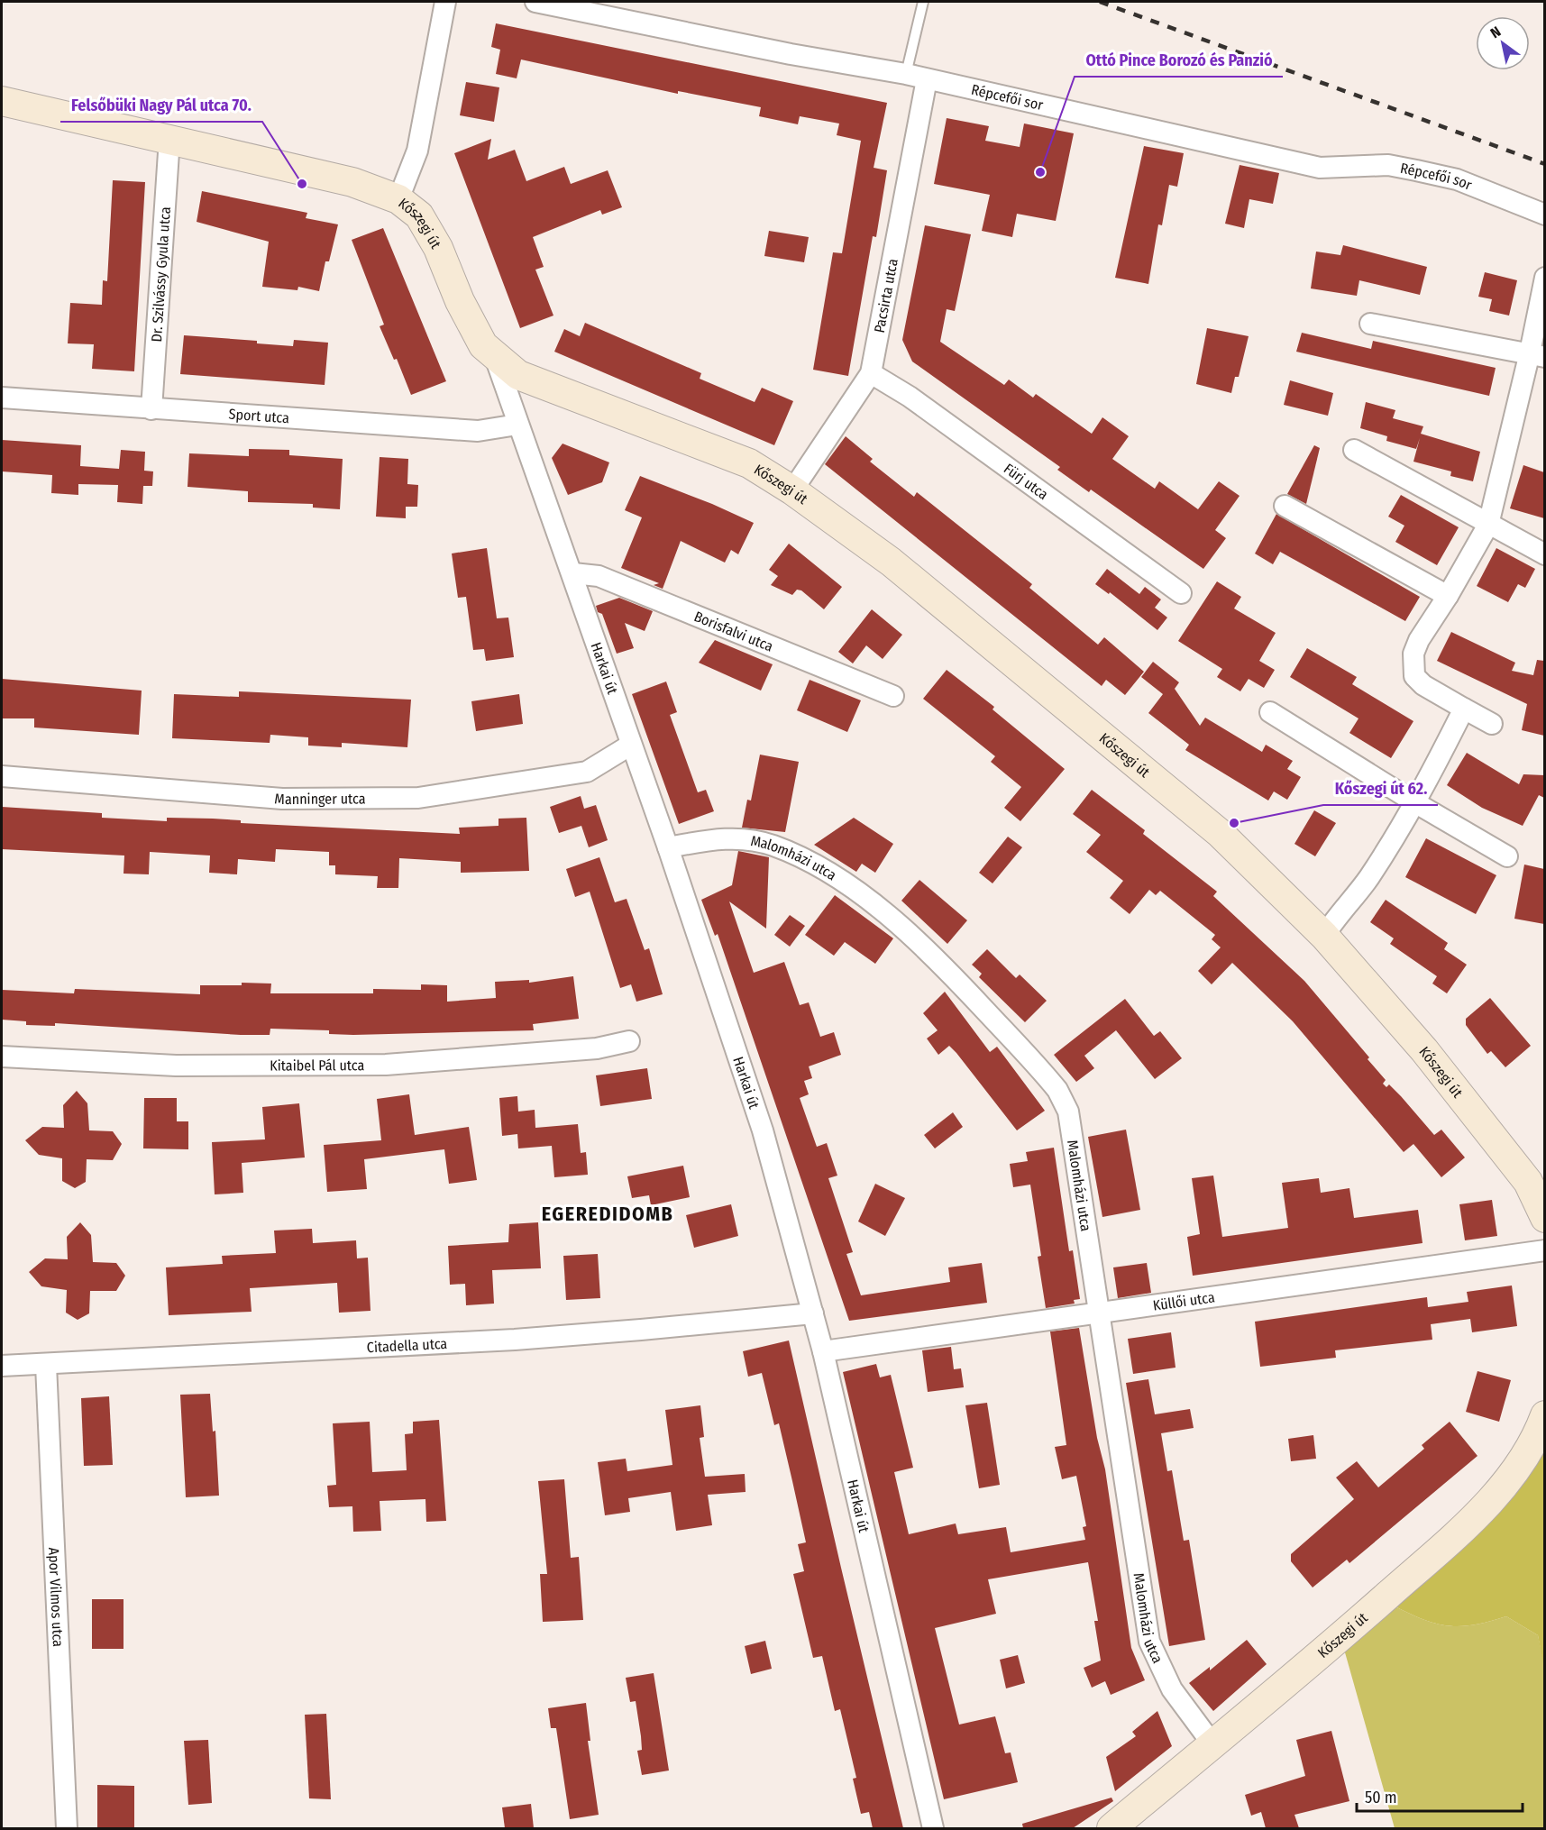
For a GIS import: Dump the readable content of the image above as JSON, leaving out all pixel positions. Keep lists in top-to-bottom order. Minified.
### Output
{"streets":{"main road":["Kőszegi út"],"street":["Répcefői sor","Dr. Szilvássy Gyula utca","Pacsirta utca","Sport utca","Fürj utca","Borisfalvi utca","Harkai út","Manninger utca","Malomházi utca","Kitaibel Pál utca","Küllői utca","Citadella utca","Apor Vilmos utca"]},"crossings":[["Répcefői sor","Pacsirta utca"],["Kőszegi út","Pacsirta utca"],["Kőszegi út","Harkai út"],["Kőszegi út","Malomházi utca"],["Dr. Szilvássy Gyula utca","Sport utca"],["Pacsirta utca","Fürj utca"],["Sport utca","Harkai út"],["Borisfalvi utca","Harkai út"],["Harkai út","Manninger utca"],["Harkai út","Malomházi utca"],["Harkai út","Küllői utca"],["Harkai út","Citadella utca"],["Malomházi utca","Küllői utca"],["Citadella utca","Apor Vilmos utca"]],"districts":["EGEREDIDOMB"],"places":["Ottó Pince Borozó és Panzió","Felsőbüki Nagy Pál utca 70.","Kőszegi út 62."],"scale_bar":"50 m","north":"top left"}
